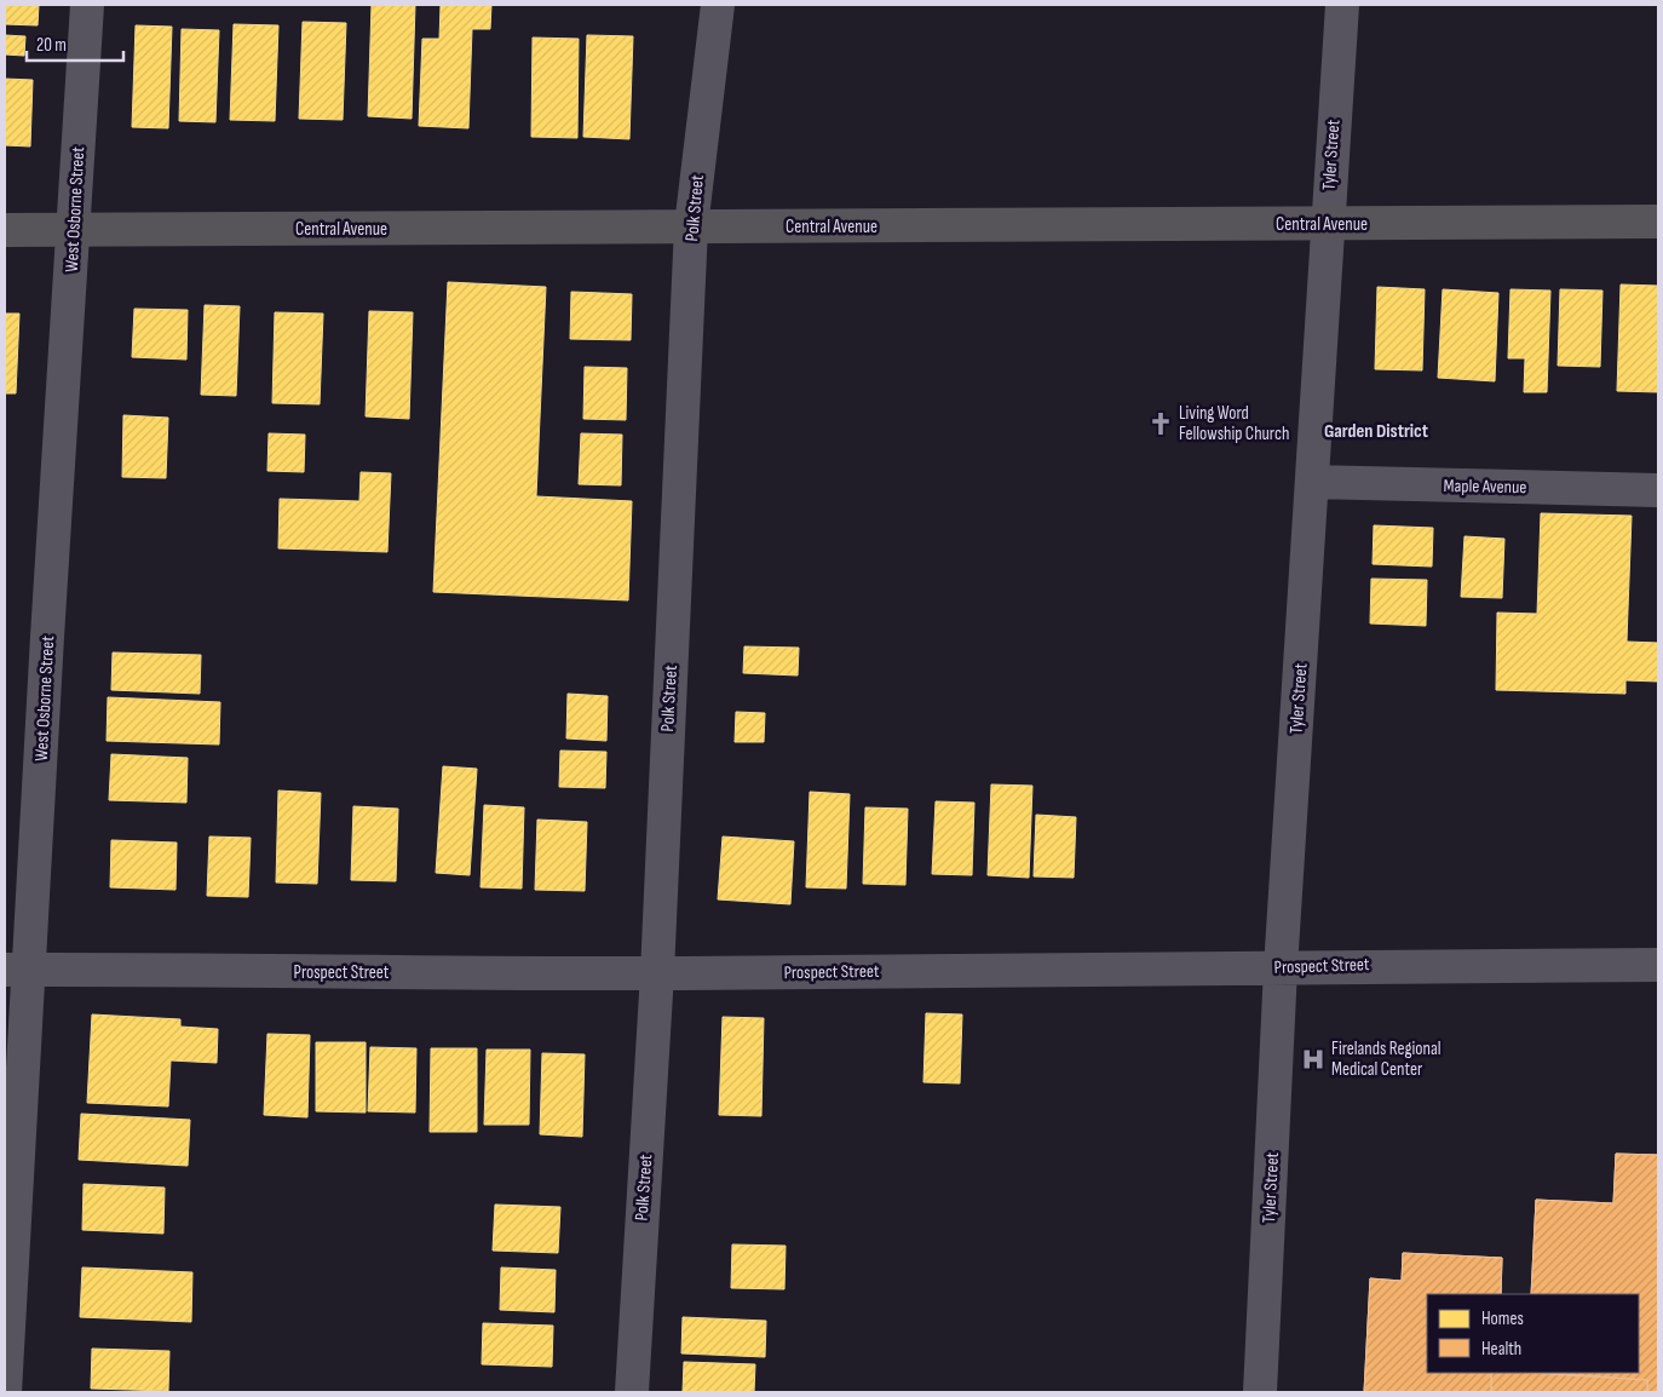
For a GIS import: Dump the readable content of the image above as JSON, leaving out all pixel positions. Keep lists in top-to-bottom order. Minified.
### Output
{"streets":{"street":["Tyler Street","Polk Street","West Osborne Street","Central Avenue","Maple Avenue","Prospect Street"]},"crossings":[["Tyler Street","Central Avenue"],["Tyler Street","Maple Avenue"],["Tyler Street","Prospect Street"],["Polk Street","Central Avenue"],["Polk Street","Prospect Street"],["West Osborne Street","Central Avenue"],["West Osborne Street","Prospect Street"]],"districts":["Garden District"],"places":{"church":["Living Word Fellowship Church"],"hospital":["Firelands Regional Medical Center"]},"legend":["Homes","Health"],"scale_bar":"20 m"}
